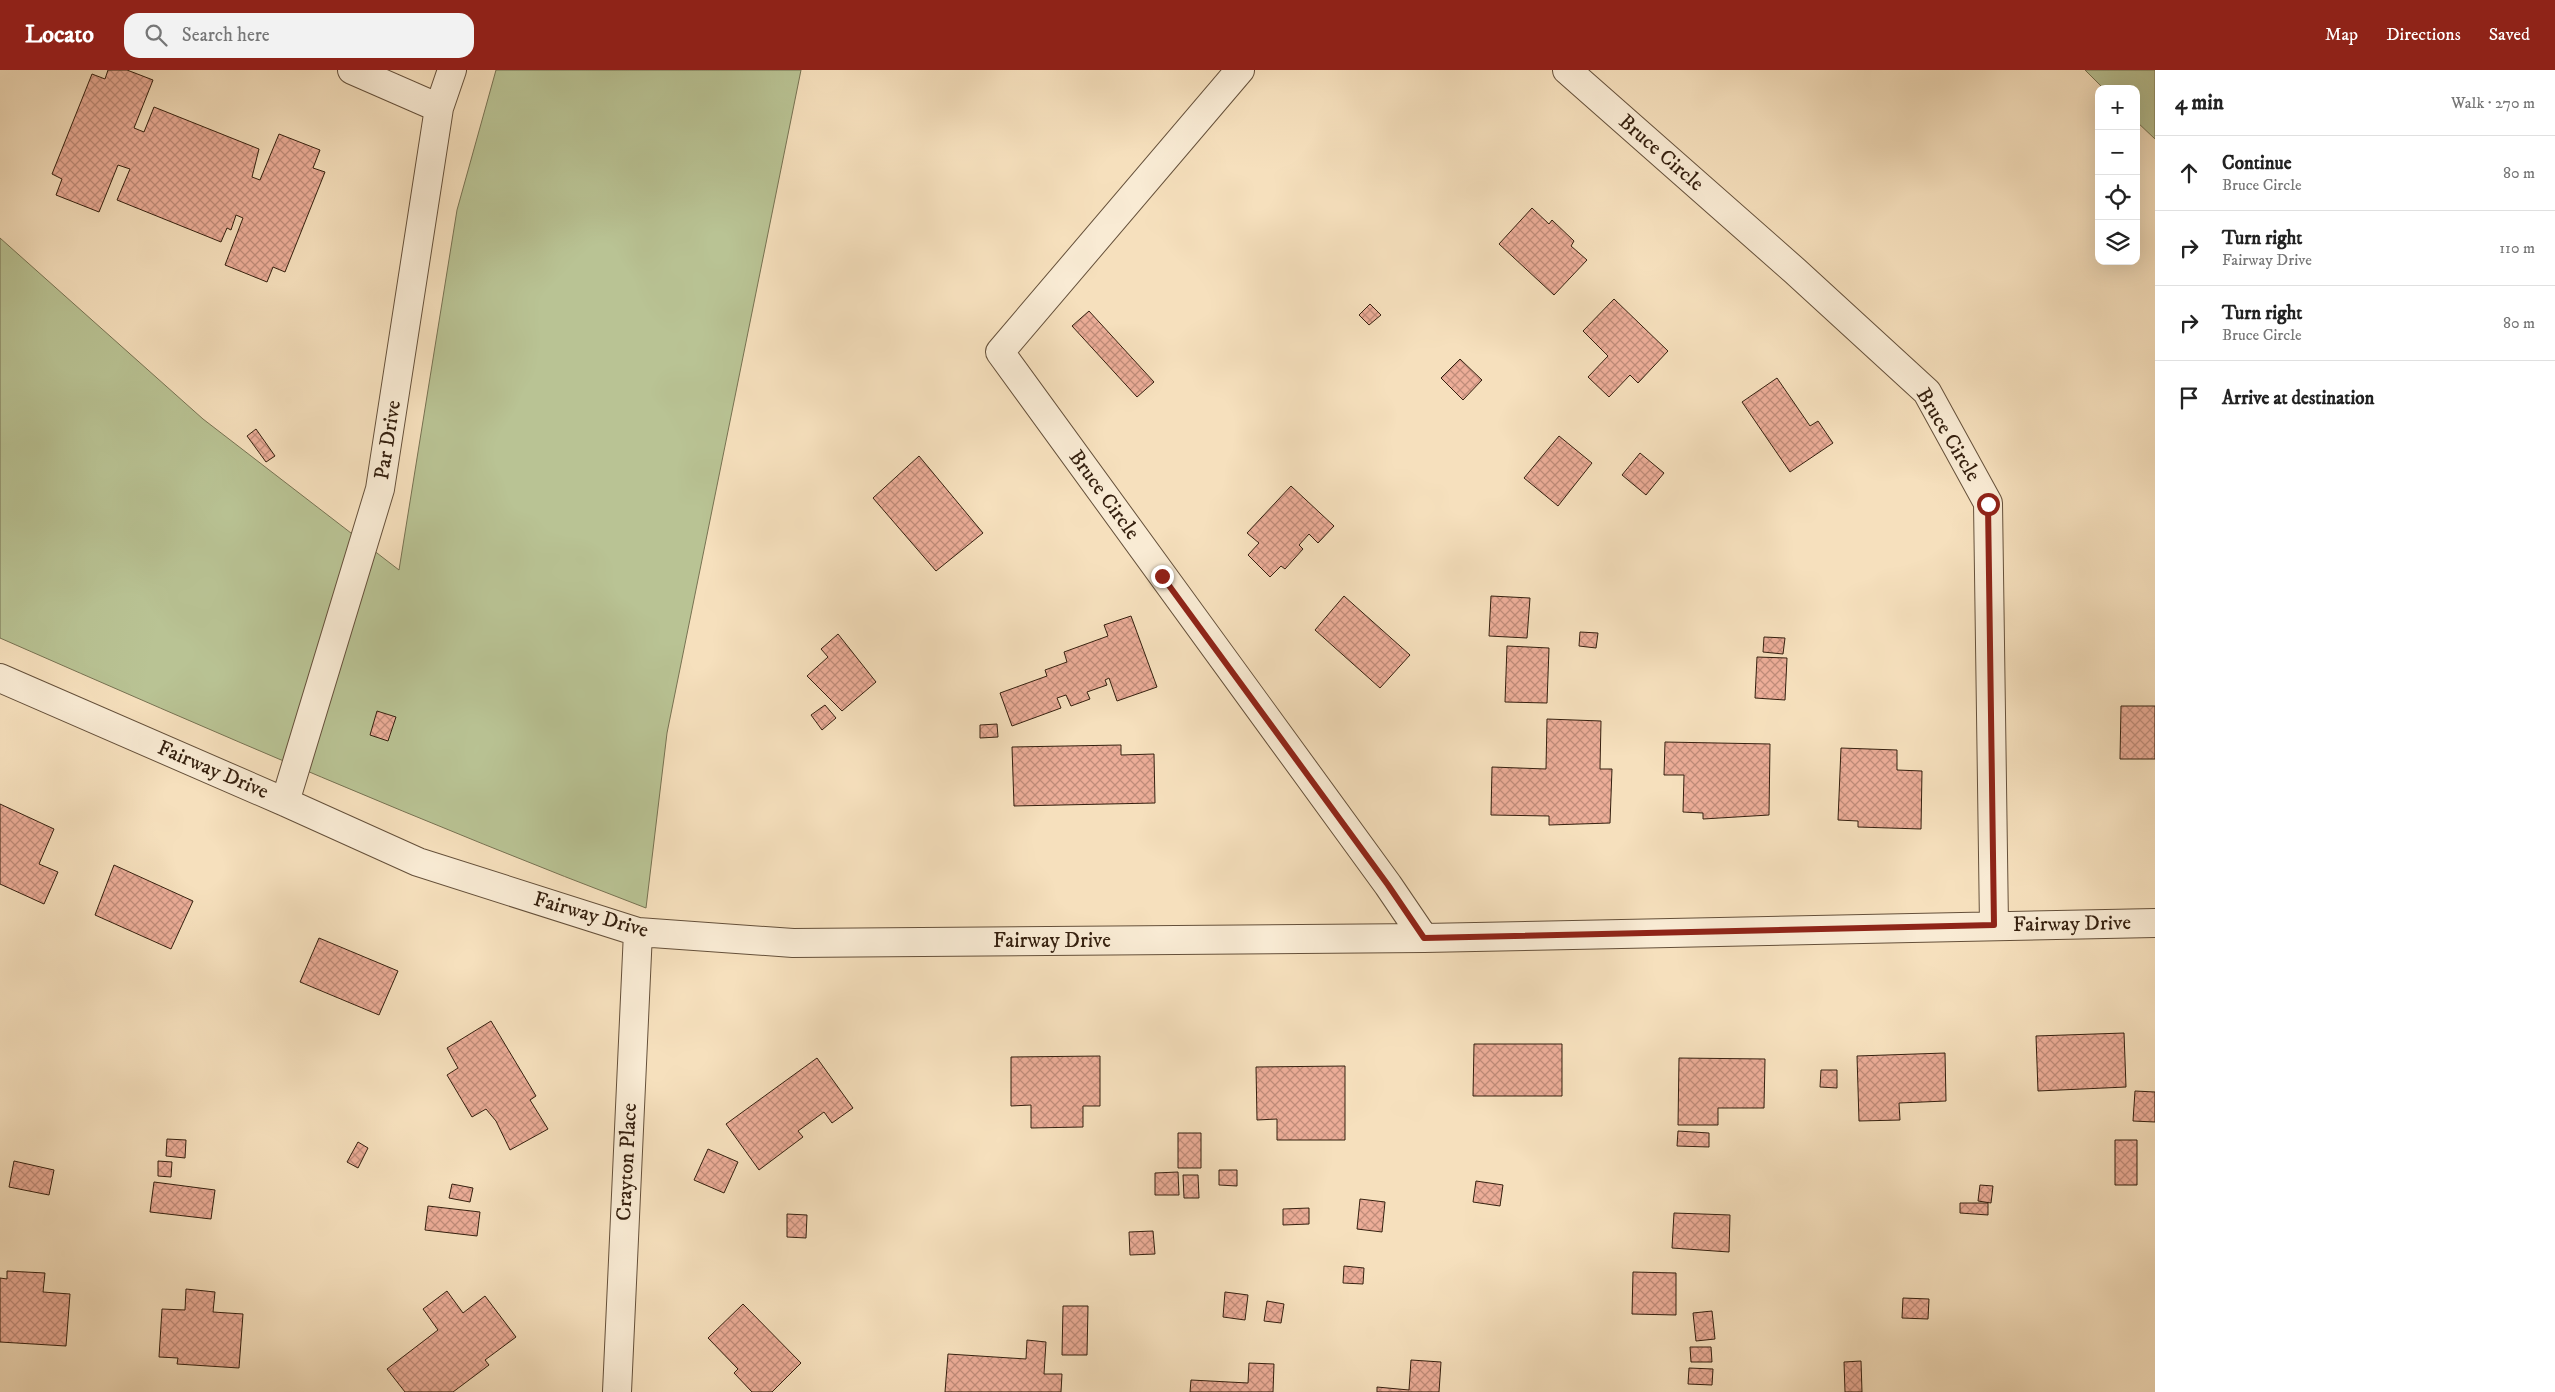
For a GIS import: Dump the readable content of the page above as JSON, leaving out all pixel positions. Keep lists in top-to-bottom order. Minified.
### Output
{"streets":{"street":["Bruce Circle","Par Drive","Fairway Drive","Crayton Place"]},"crossings":[["Bruce Circle","Fairway Drive"],["Par Drive","Fairway Drive"],["Fairway Drive","Crayton Place"]],"page":{"header":"Locato","search":"Search here","nav":["Map","Directions","Saved"],"heading":["4 min","Walk · 270 m"],"map_buttons":["+","−"],"list":[["Continue","Bruce Circle","80 m"],["Turn right","Fairway Drive","110 m"],["Turn right","Bruce Circle","80 m"],"Arrive at destination"]}}
